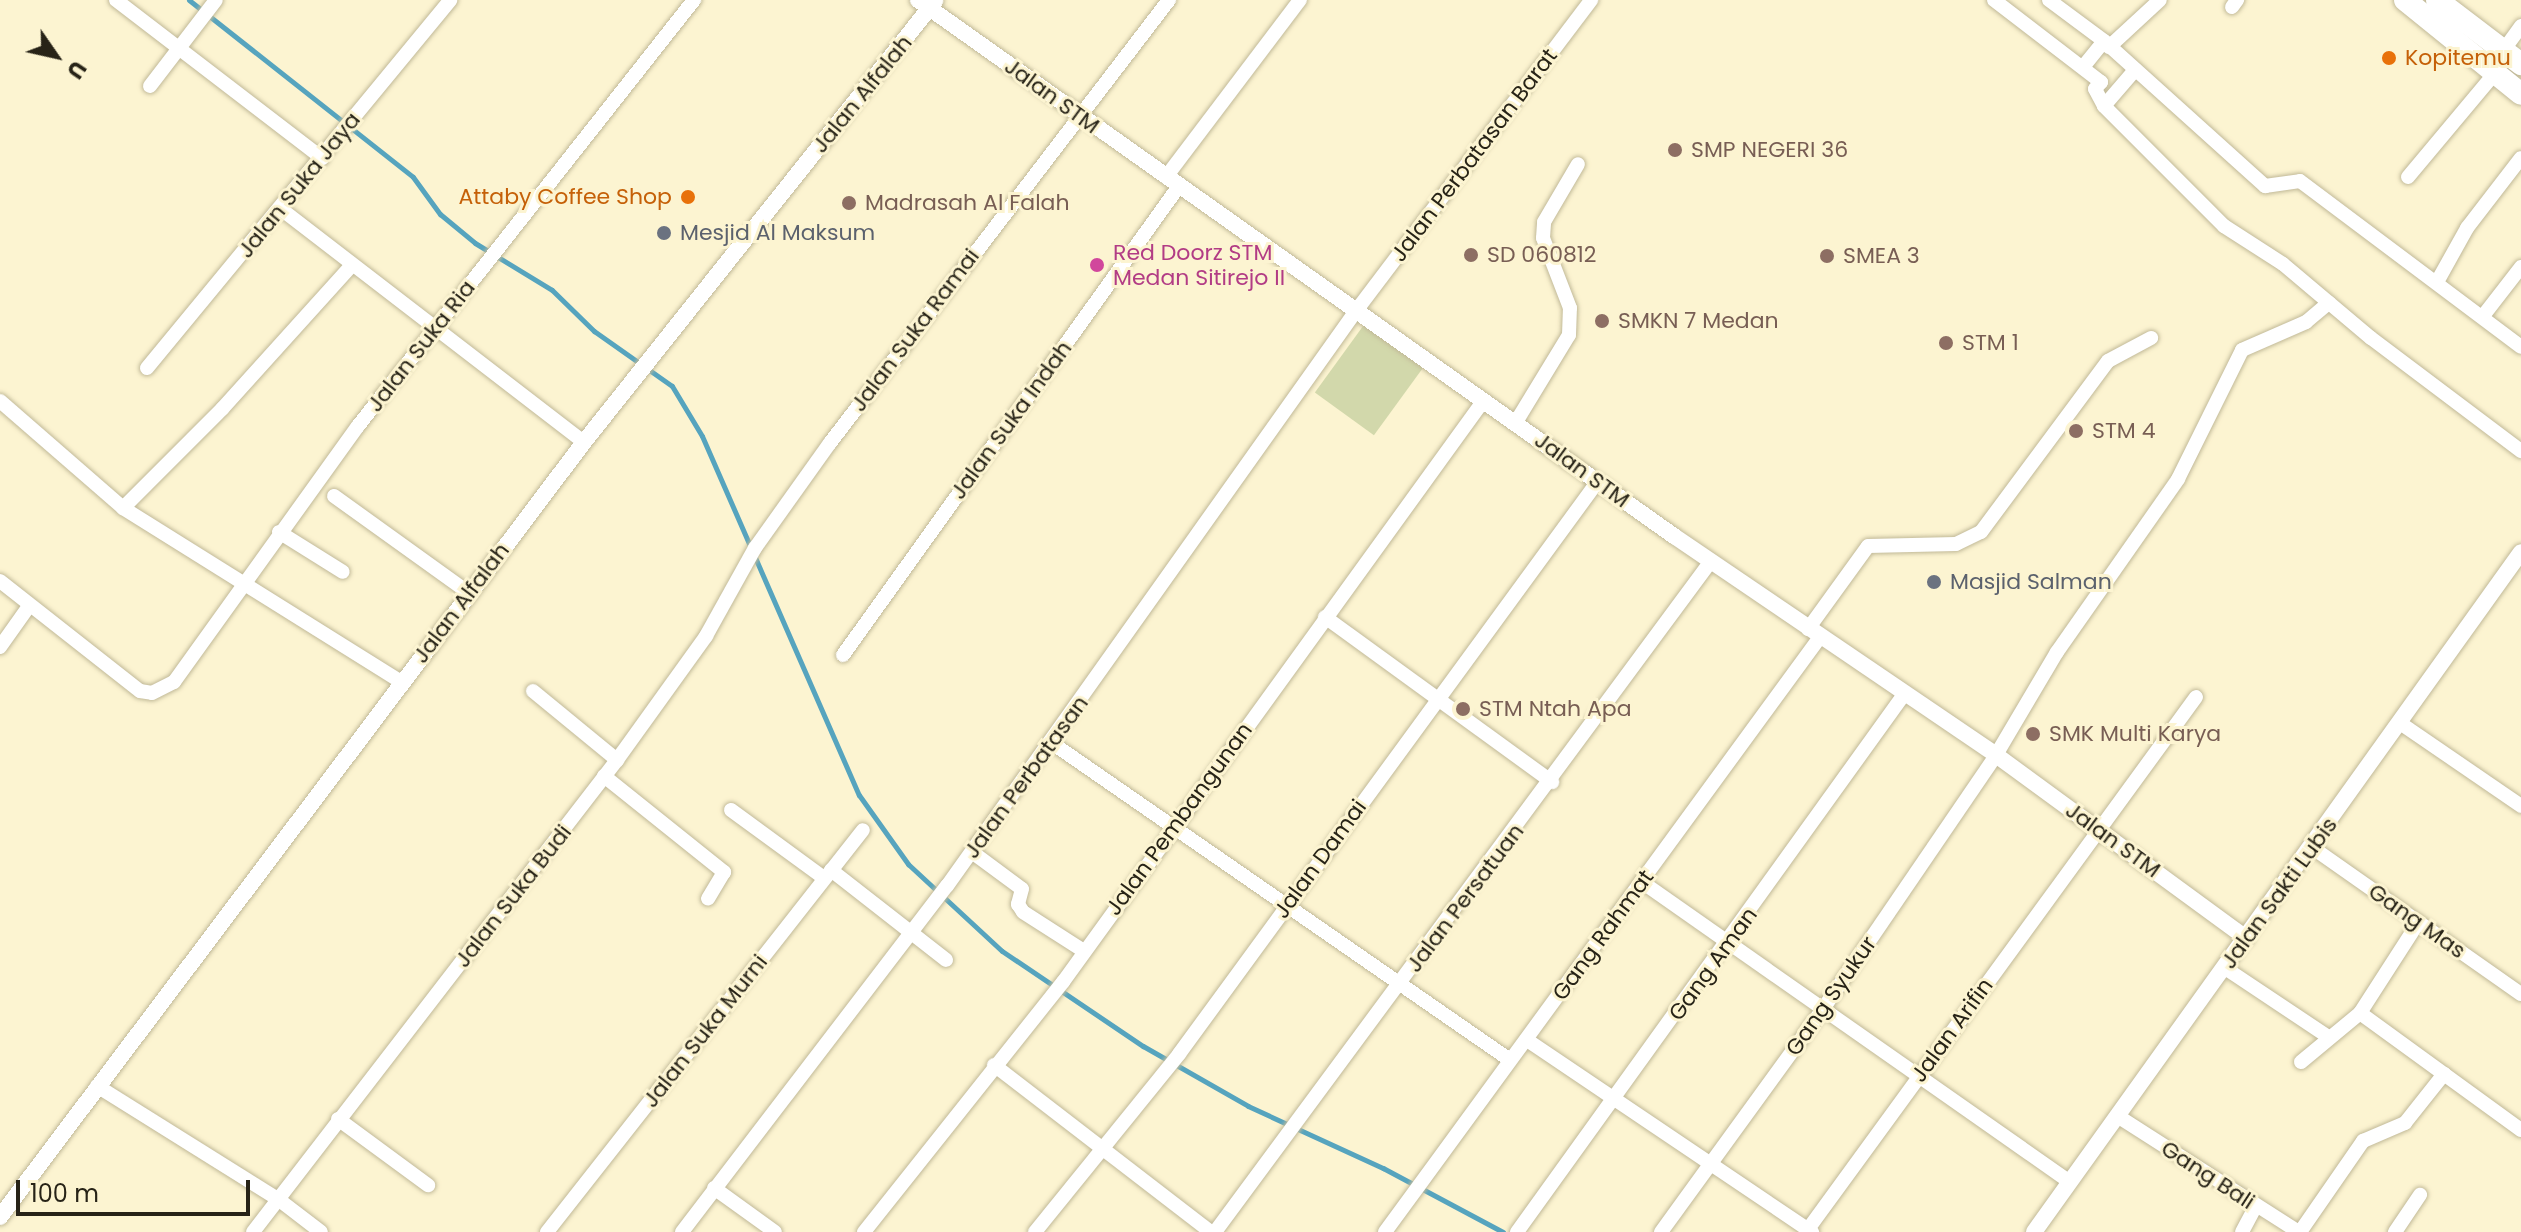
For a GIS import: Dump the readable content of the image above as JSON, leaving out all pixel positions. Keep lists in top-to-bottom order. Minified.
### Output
{"streets":{"street":["Jalan Alfalah","Jalan STM","Jalan Perbatasan Barat","Jalan Suka Jaya","Jalan Suka Ramai","Jalan Suka Ria","Jalan Suka Indah","Jalan Perbatasan","Jalan Pembangunan","Jalan Damai","Jalan Sakti Lubis","Jalan Suka Budi","Jalan Persatuan","Gang Mas","Gang Rahmat","Gang Aman","Gang Syukur","Jalan Arifin","Jalan Suka Murni","Gang Bali"]},"crossings":[["Jalan Alfalah","Jalan STM"],["Jalan STM","Jalan Perbatasan Barat"],["Jalan STM","Jalan Suka Ramai"],["Jalan STM","Jalan Suka Indah"],["Jalan STM","Jalan Perbatasan"],["Jalan STM","Jalan Pembangunan"],["Jalan STM","Jalan Damai"],["Jalan STM","Jalan Sakti Lubis"],["Jalan STM","Jalan Persatuan"],["Jalan STM","Gang Rahmat"],["Jalan STM","Gang Aman"],["Jalan STM","Gang Syukur"],["Jalan STM","Jalan Arifin"],["Jalan Perbatasan Barat","Jalan Perbatasan"],["Jalan Suka Ramai","Jalan Suka Budi"],["Jalan Sakti Lubis","Gang Mas"],["Jalan Sakti Lubis","Gang Bali"]],"places":["Kopitemu","SMP NEGERI 36","Attaby Coffee Shop","Madrasah Al Falah","Mesjid Al Maksum","SD 060812","SMEA 3","Red Doorz STM Medan Sitirejo II","SMKN 7 Medan","STM 1","STM 4","Masjid Salman","STM Ntah Apa","SMK Multi Karya"],"scale_bar":"100 m","north":"bottom right"}
